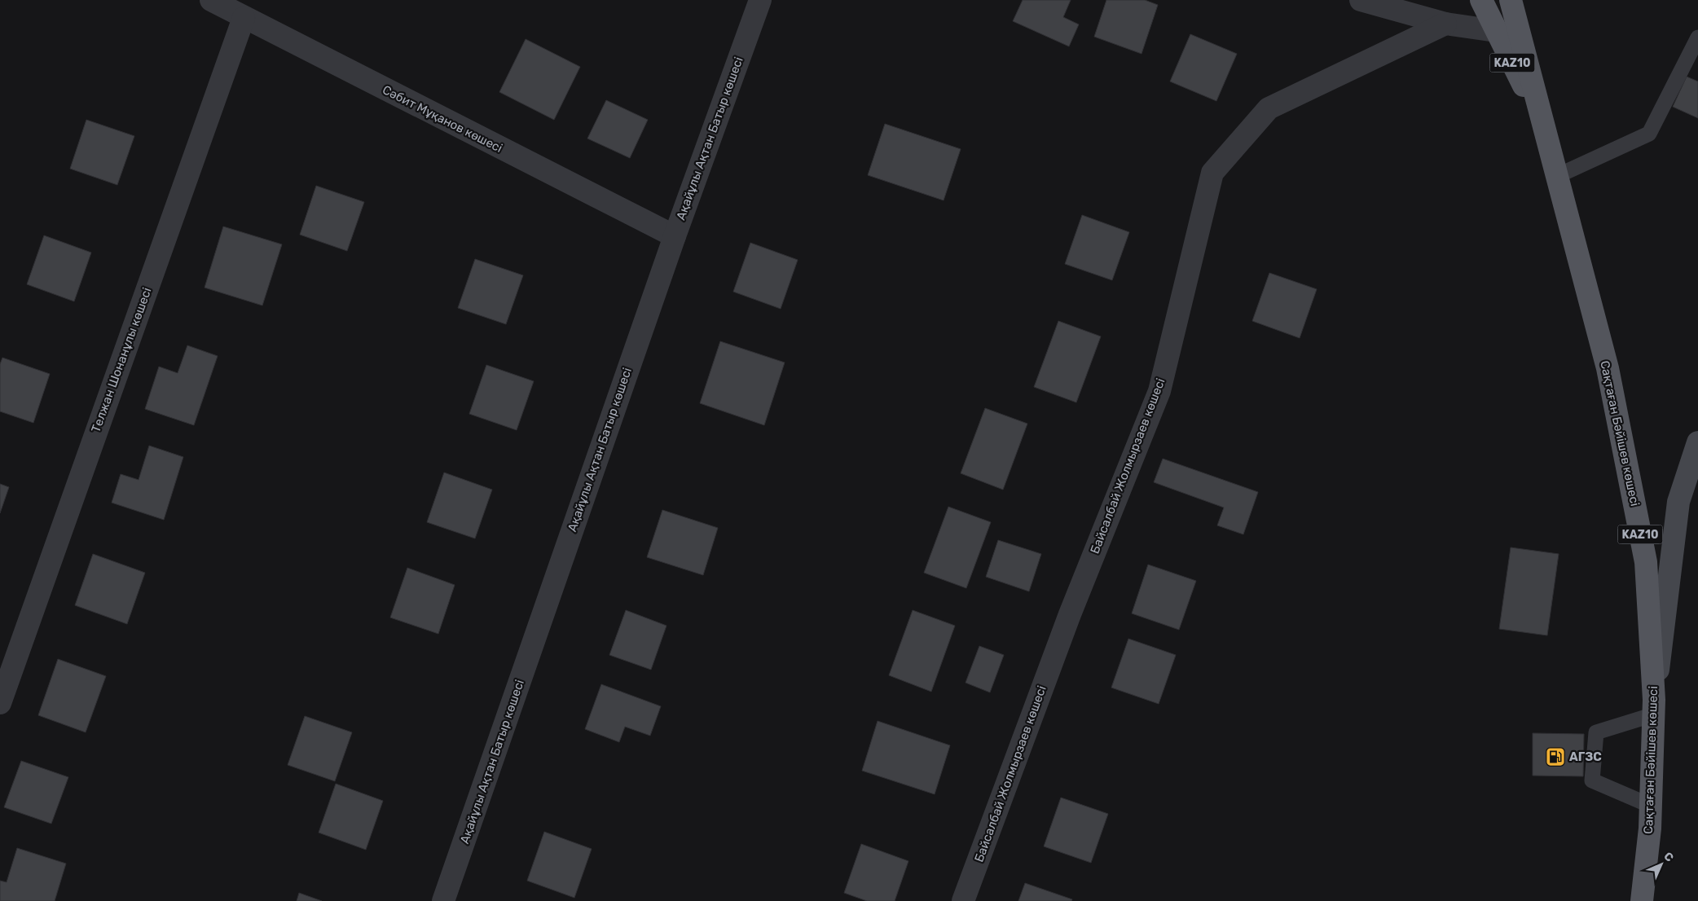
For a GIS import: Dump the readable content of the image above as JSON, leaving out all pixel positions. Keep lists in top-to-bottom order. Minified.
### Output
{"streets":{"main road":["KAZ10","Сақтаған Бәйішев көшесі"],"street":["Сәбит Мұқанов көшесі","Ақайұлы Ақтан Батыр көшесі","Телжан Шонанұлы көшесі","Байсалбай Жолмырзаев көшесі"]},"crossings":[["KAZ10","Сақтаған Бәйішев көшесі"],["Сәбит Мұқанов көшесі","Ақайұлы Ақтан Батыр көшесі"],["Сәбит Мұқанов көшесі","Телжан Шонанұлы көшесі"]],"places":{"fuel station":["АГЗС"]},"north":"top right"}
